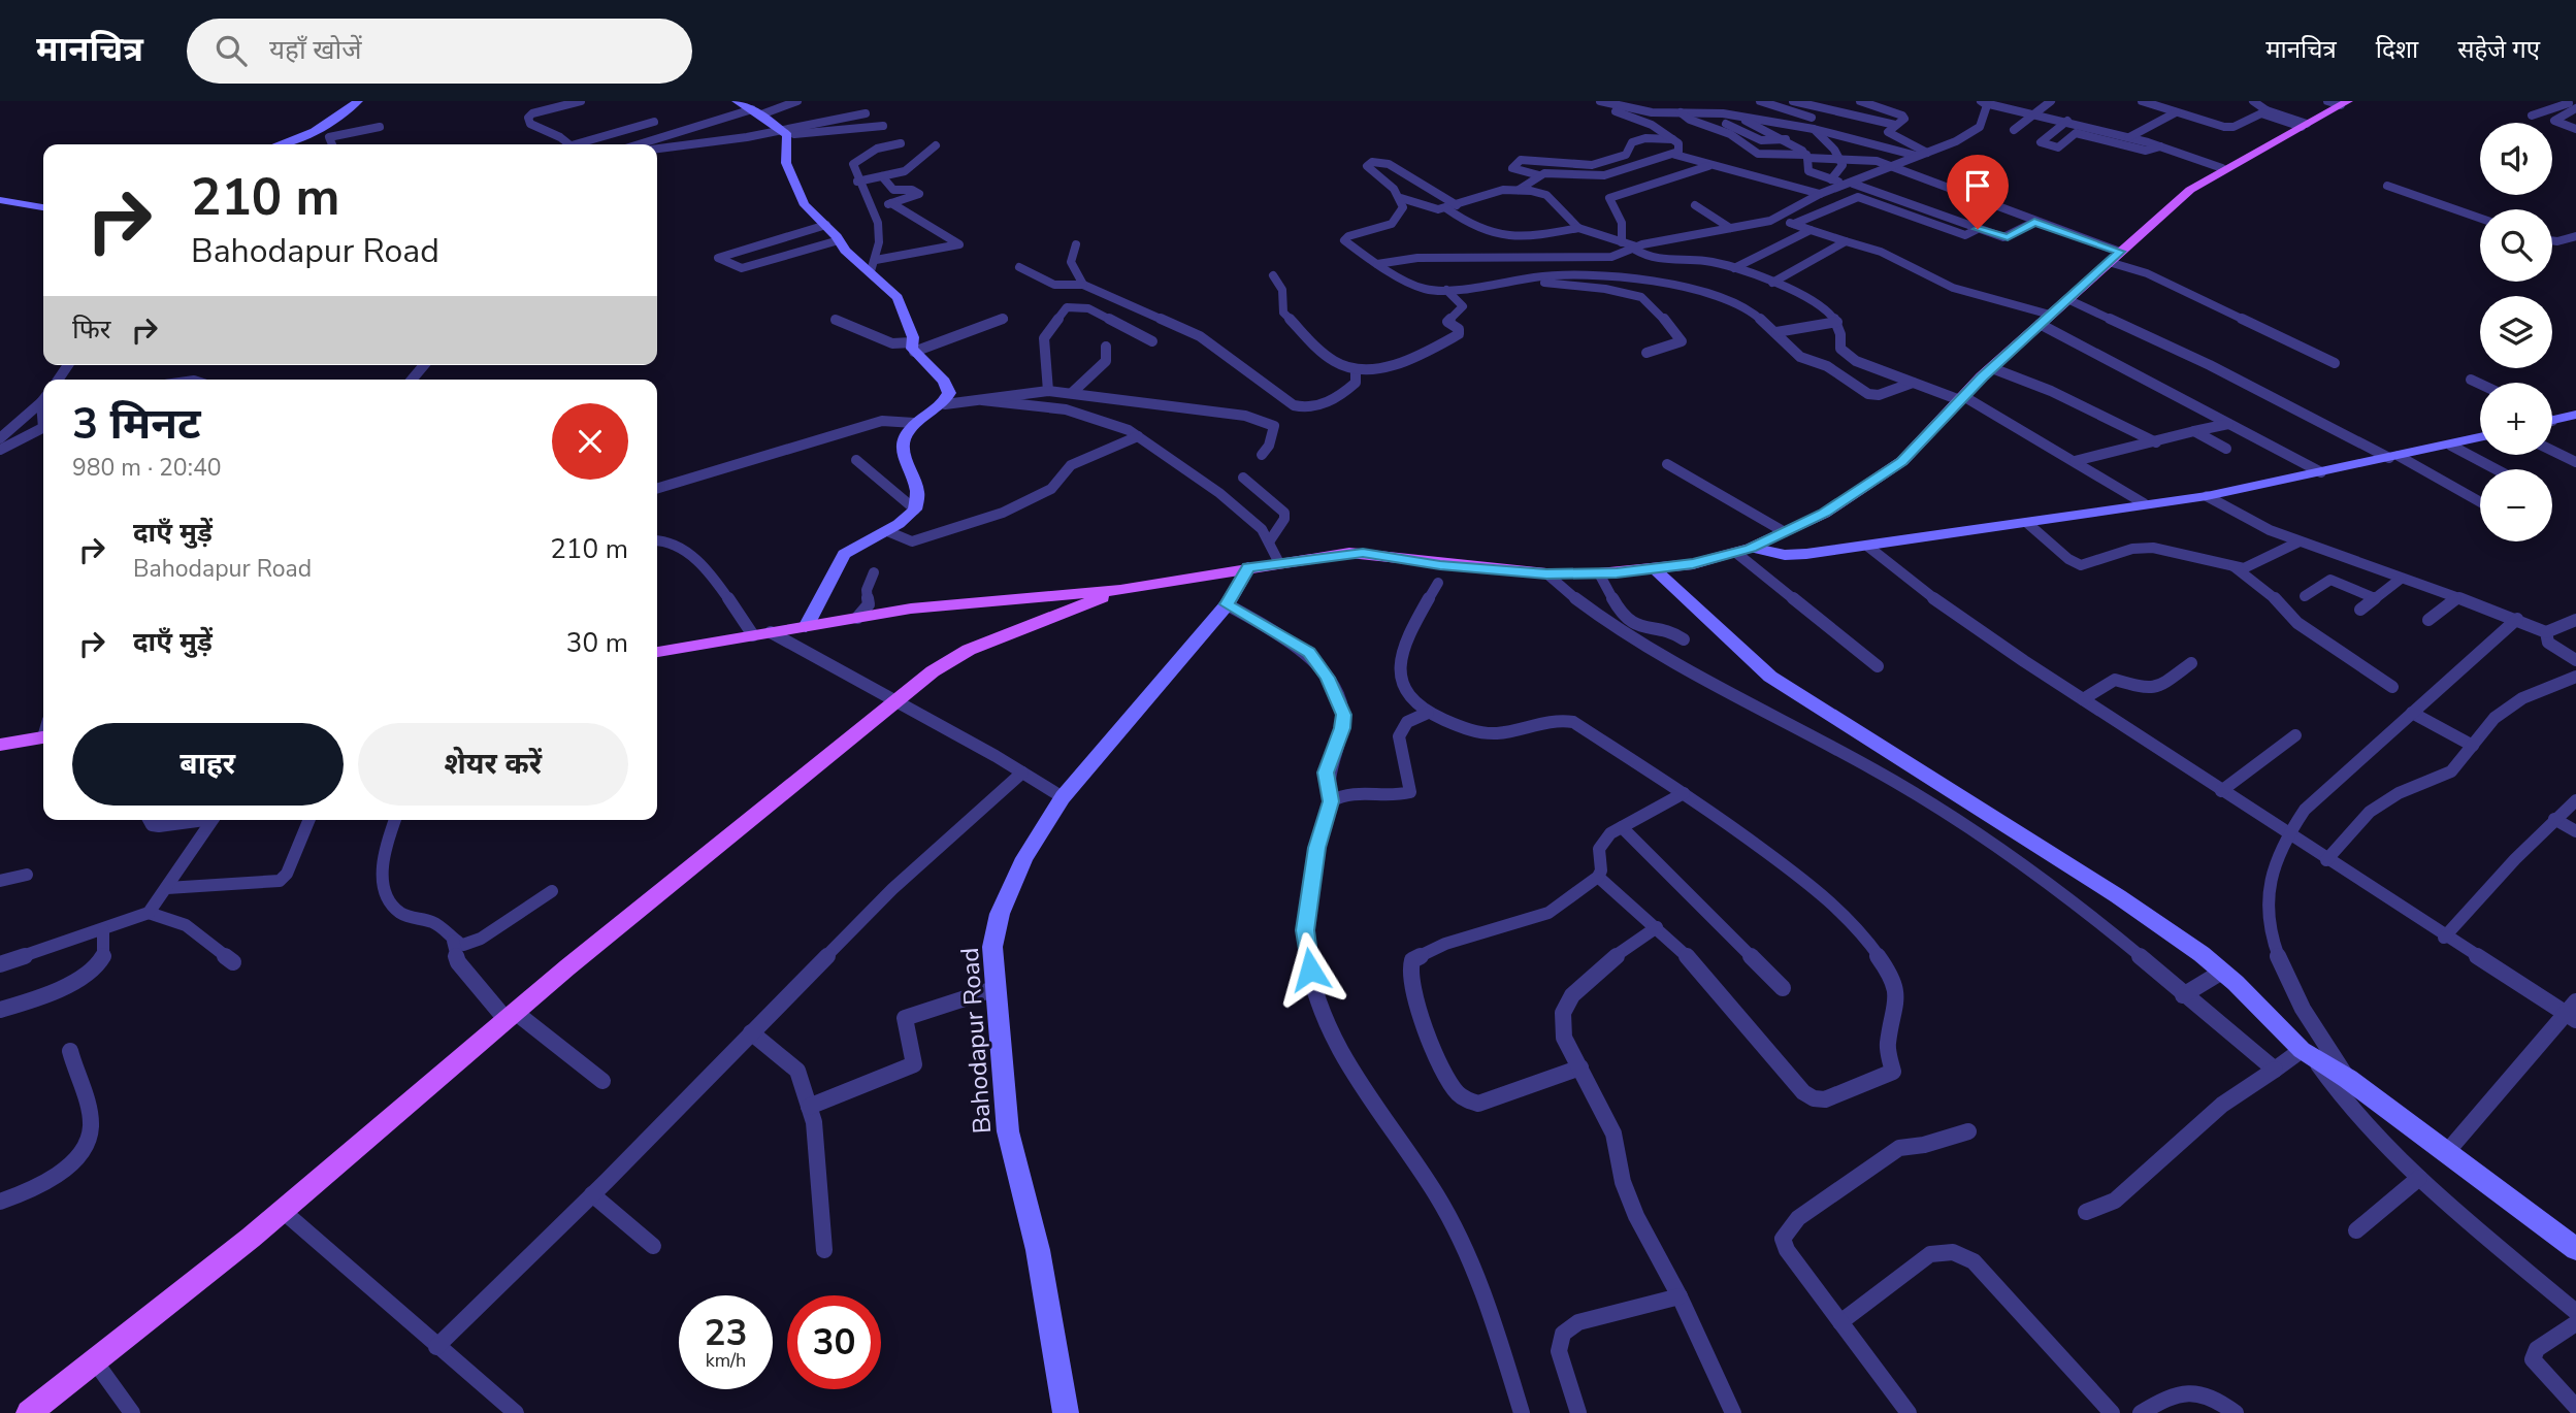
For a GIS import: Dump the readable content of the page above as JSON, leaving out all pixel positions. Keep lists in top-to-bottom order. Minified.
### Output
{"streets":{"street":["Bahodapur Road"]},"page":{"header":"मानचित्र","search":"यहाँ खोजें","nav":["मानचित्र","दिशा","सहेजे गए"],"map_buttons":["+","−"],"turn":["210 m","Bahodapur Road"],"then":"फिर","heading":["3 मिनट","980 m · 20:40"],"list":[{"name":"दाएँ मुड़ें","note":"Bahodapur Road","value":"210 m"},{"name":"दाएँ मुड़ें","value":"30 m"}],"buttons":["बाहर","शेयर करें"],"speed":"23 km/h","limit":"30"}}
